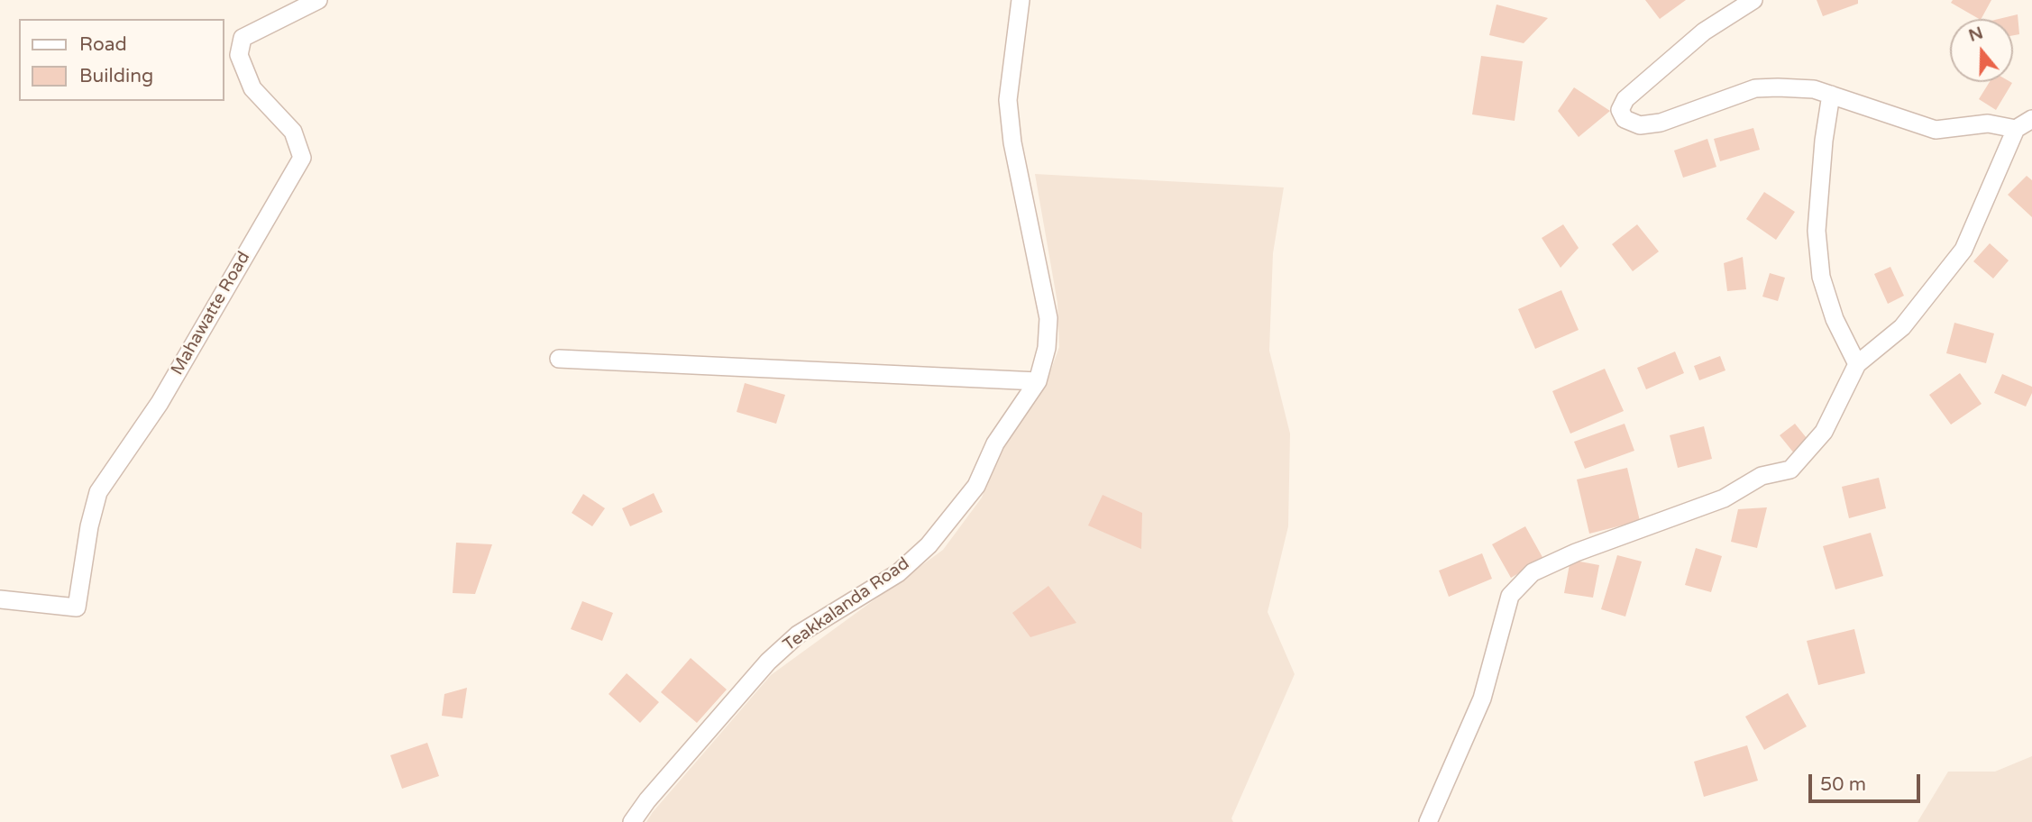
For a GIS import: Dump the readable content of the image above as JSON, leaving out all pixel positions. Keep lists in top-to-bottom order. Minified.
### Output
{"streets":{"street":["Mahawatte Road","Teakkalanda Road"]},"legend":["Road","Building"],"scale_bar":"50 m","north":"top"}
